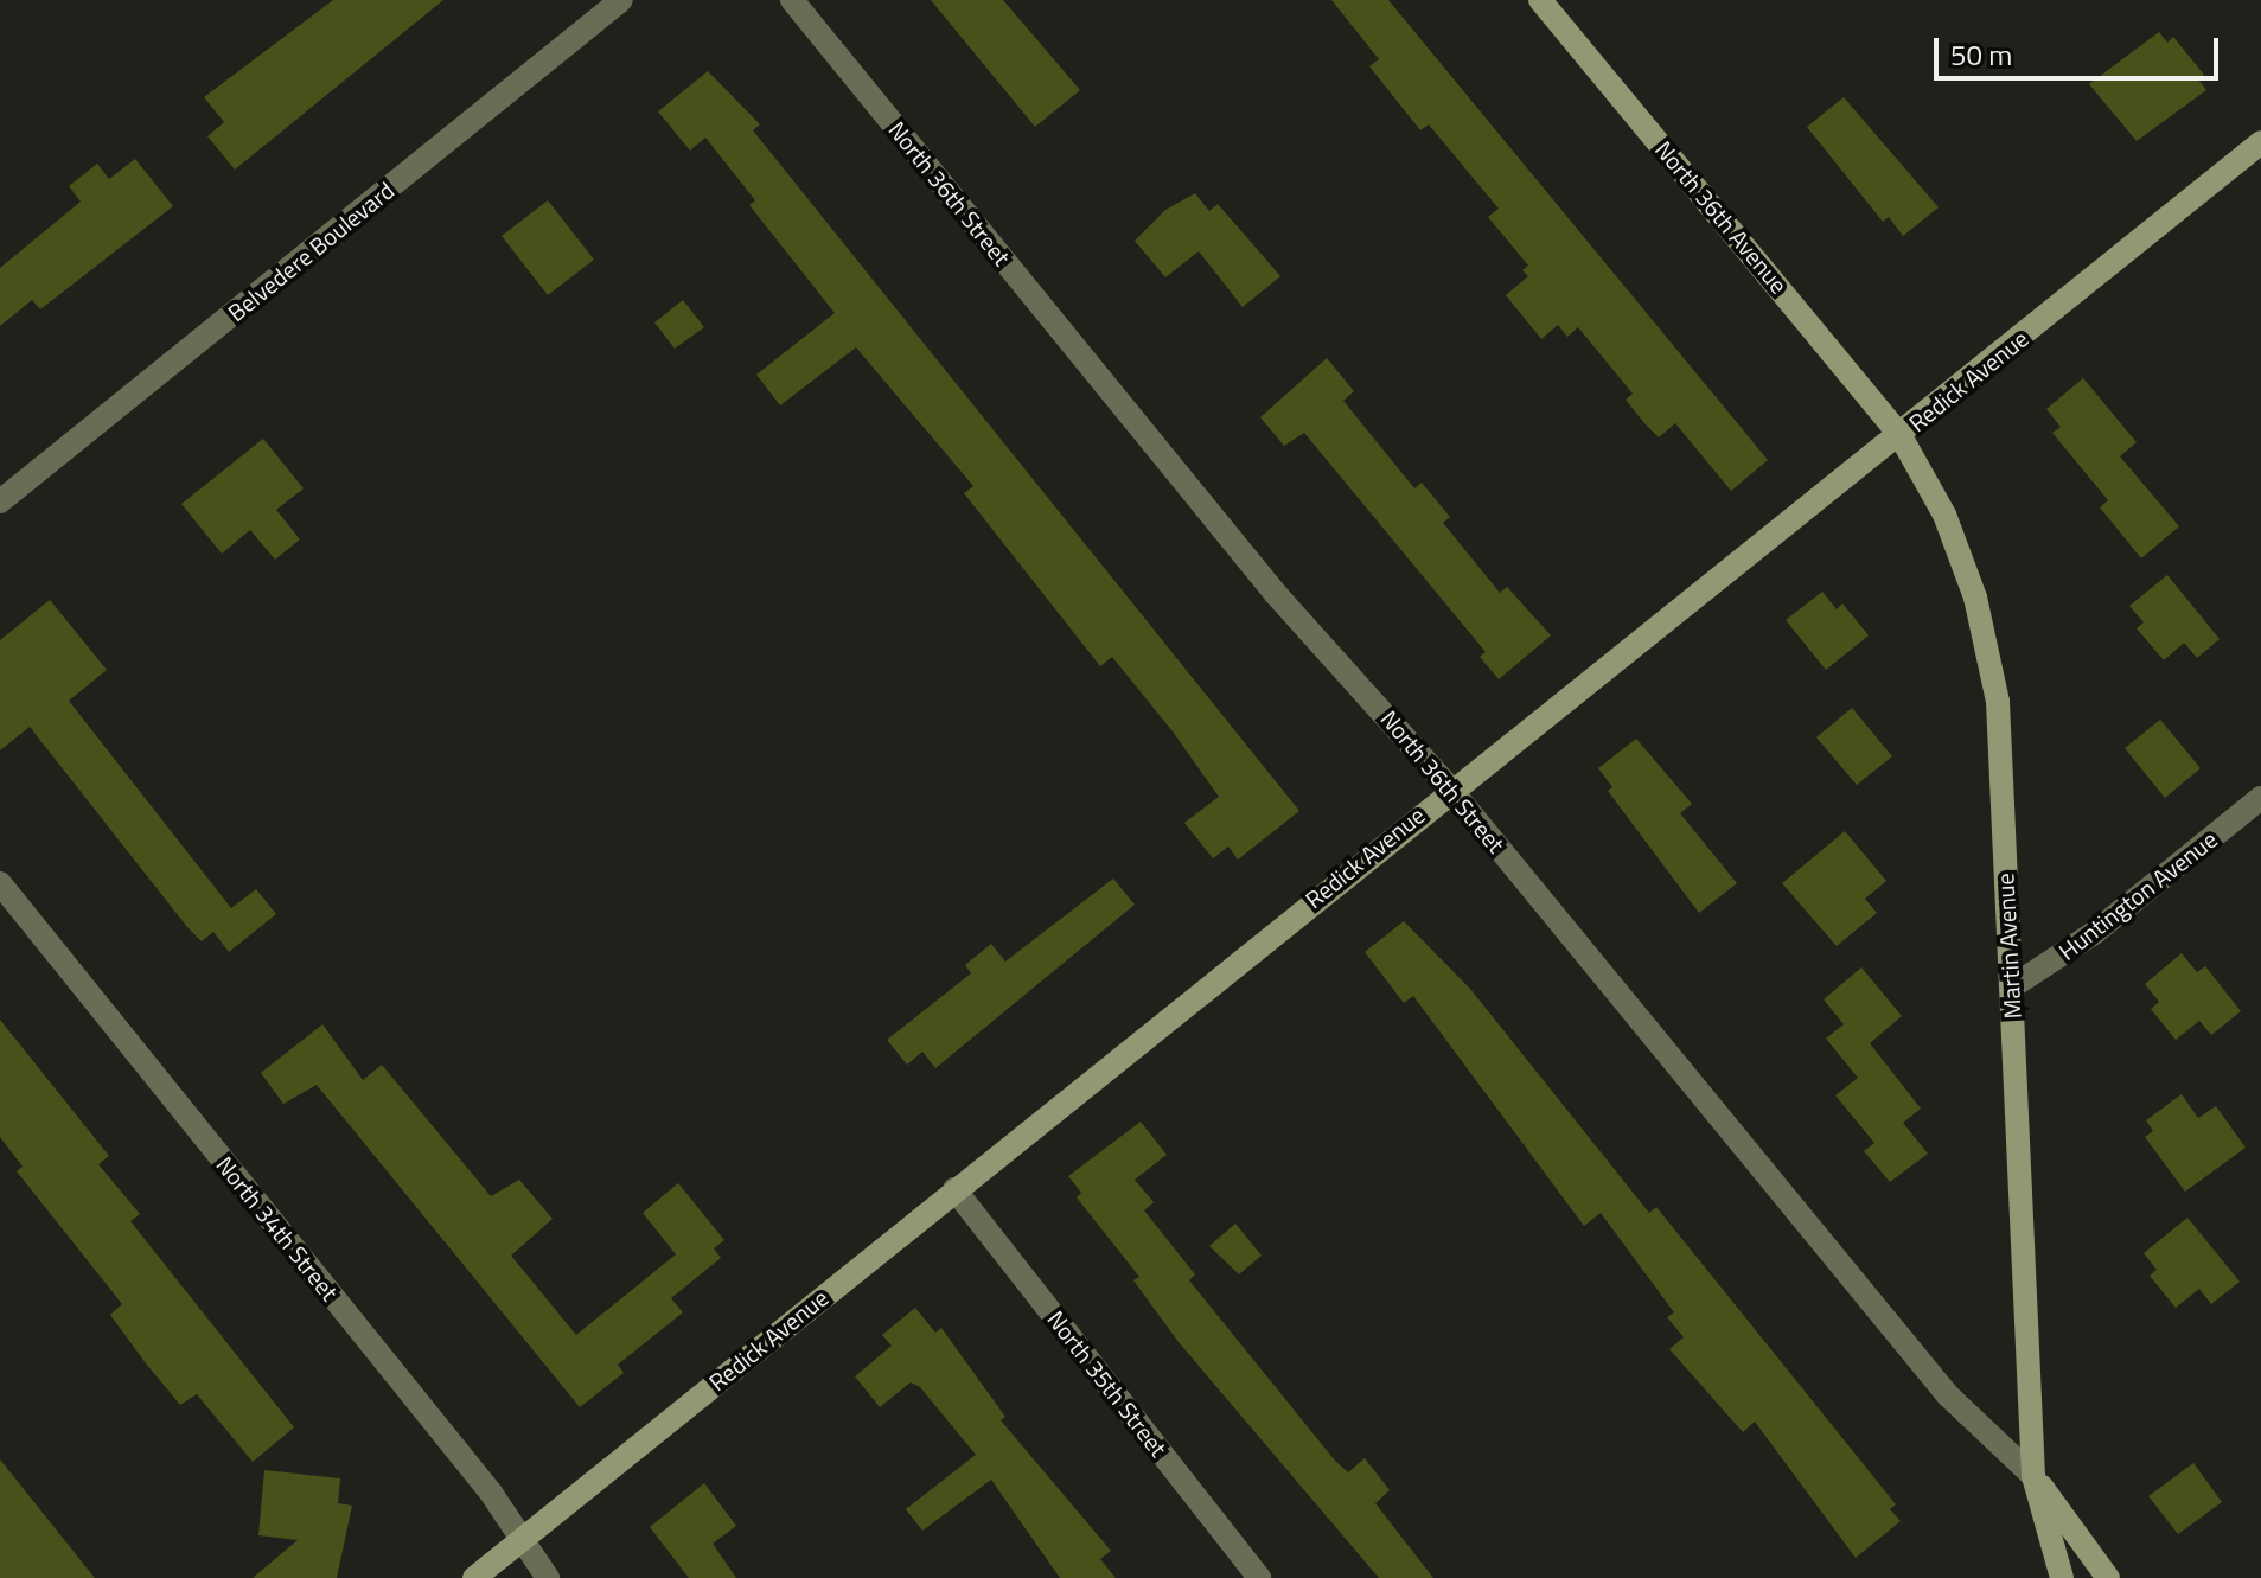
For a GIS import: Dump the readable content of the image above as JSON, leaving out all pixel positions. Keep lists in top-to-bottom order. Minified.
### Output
{"streets":{"street":["North 36th Street","North 36th Avenue","Belvedere Boulevard","Redick Avenue","Huntington Avenue","Martin Avenue","North 34th Street","North 35th Street"]},"crossings":[["North 36th Street","Redick Avenue"],["North 36th Street","Martin Avenue"],["North 36th Avenue","Redick Avenue"],["North 36th Avenue","Martin Avenue"],["Redick Avenue","Martin Avenue"],["Redick Avenue","North 34th Street"],["Redick Avenue","North 35th Street"],["Huntington Avenue","Martin Avenue"]],"scale_bar":"50 m"}
